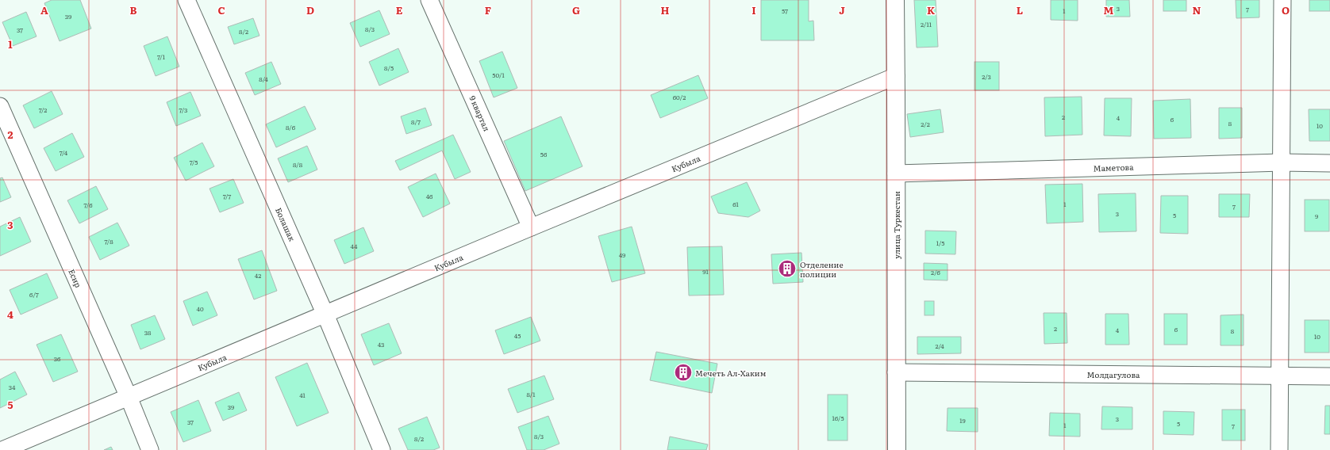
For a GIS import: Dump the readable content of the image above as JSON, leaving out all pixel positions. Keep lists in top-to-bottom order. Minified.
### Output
{"streets":{"street":["9 квартал","Кубыла","Маметова","Болашак","улица Туркестан","Есир","Молдагулова"]},"crossings":[["9 квартал","Кубыла"],["Кубыла","Болашак"],["Кубыла","улица Туркестан"],["Кубыла","Есир"],["Маметова","улица Туркестан"],["улица Туркестан","Молдагулова"]],"places":{"building":["Отделение полиции","Мечеть Ал-Хаким"]},"house_numbers":["3","7","57","1","39","2/11","8/3","37","8/2","7/1","8/5","50/1","2/3","8/4","60/2","7/2","7/3","2","4","6","8/7","8","2/2","10","8/6","7/4","56","7/5","8/8","7/7","46","61","1","7/6","7","3","5","9","7/8","1/5","44","49","91","2/6","42","6/7","40","2","6","4","8","38","45","10","43","2/4","36","34","8/1","41","39","16/5","3","19","37","5","1","7","8/3","8/2"],"grid":{"columns":["A","B","C","D","E","F","G","H","I","J","K","L","M","N","O"],"rows":["1","2","3","4","5"]}}
